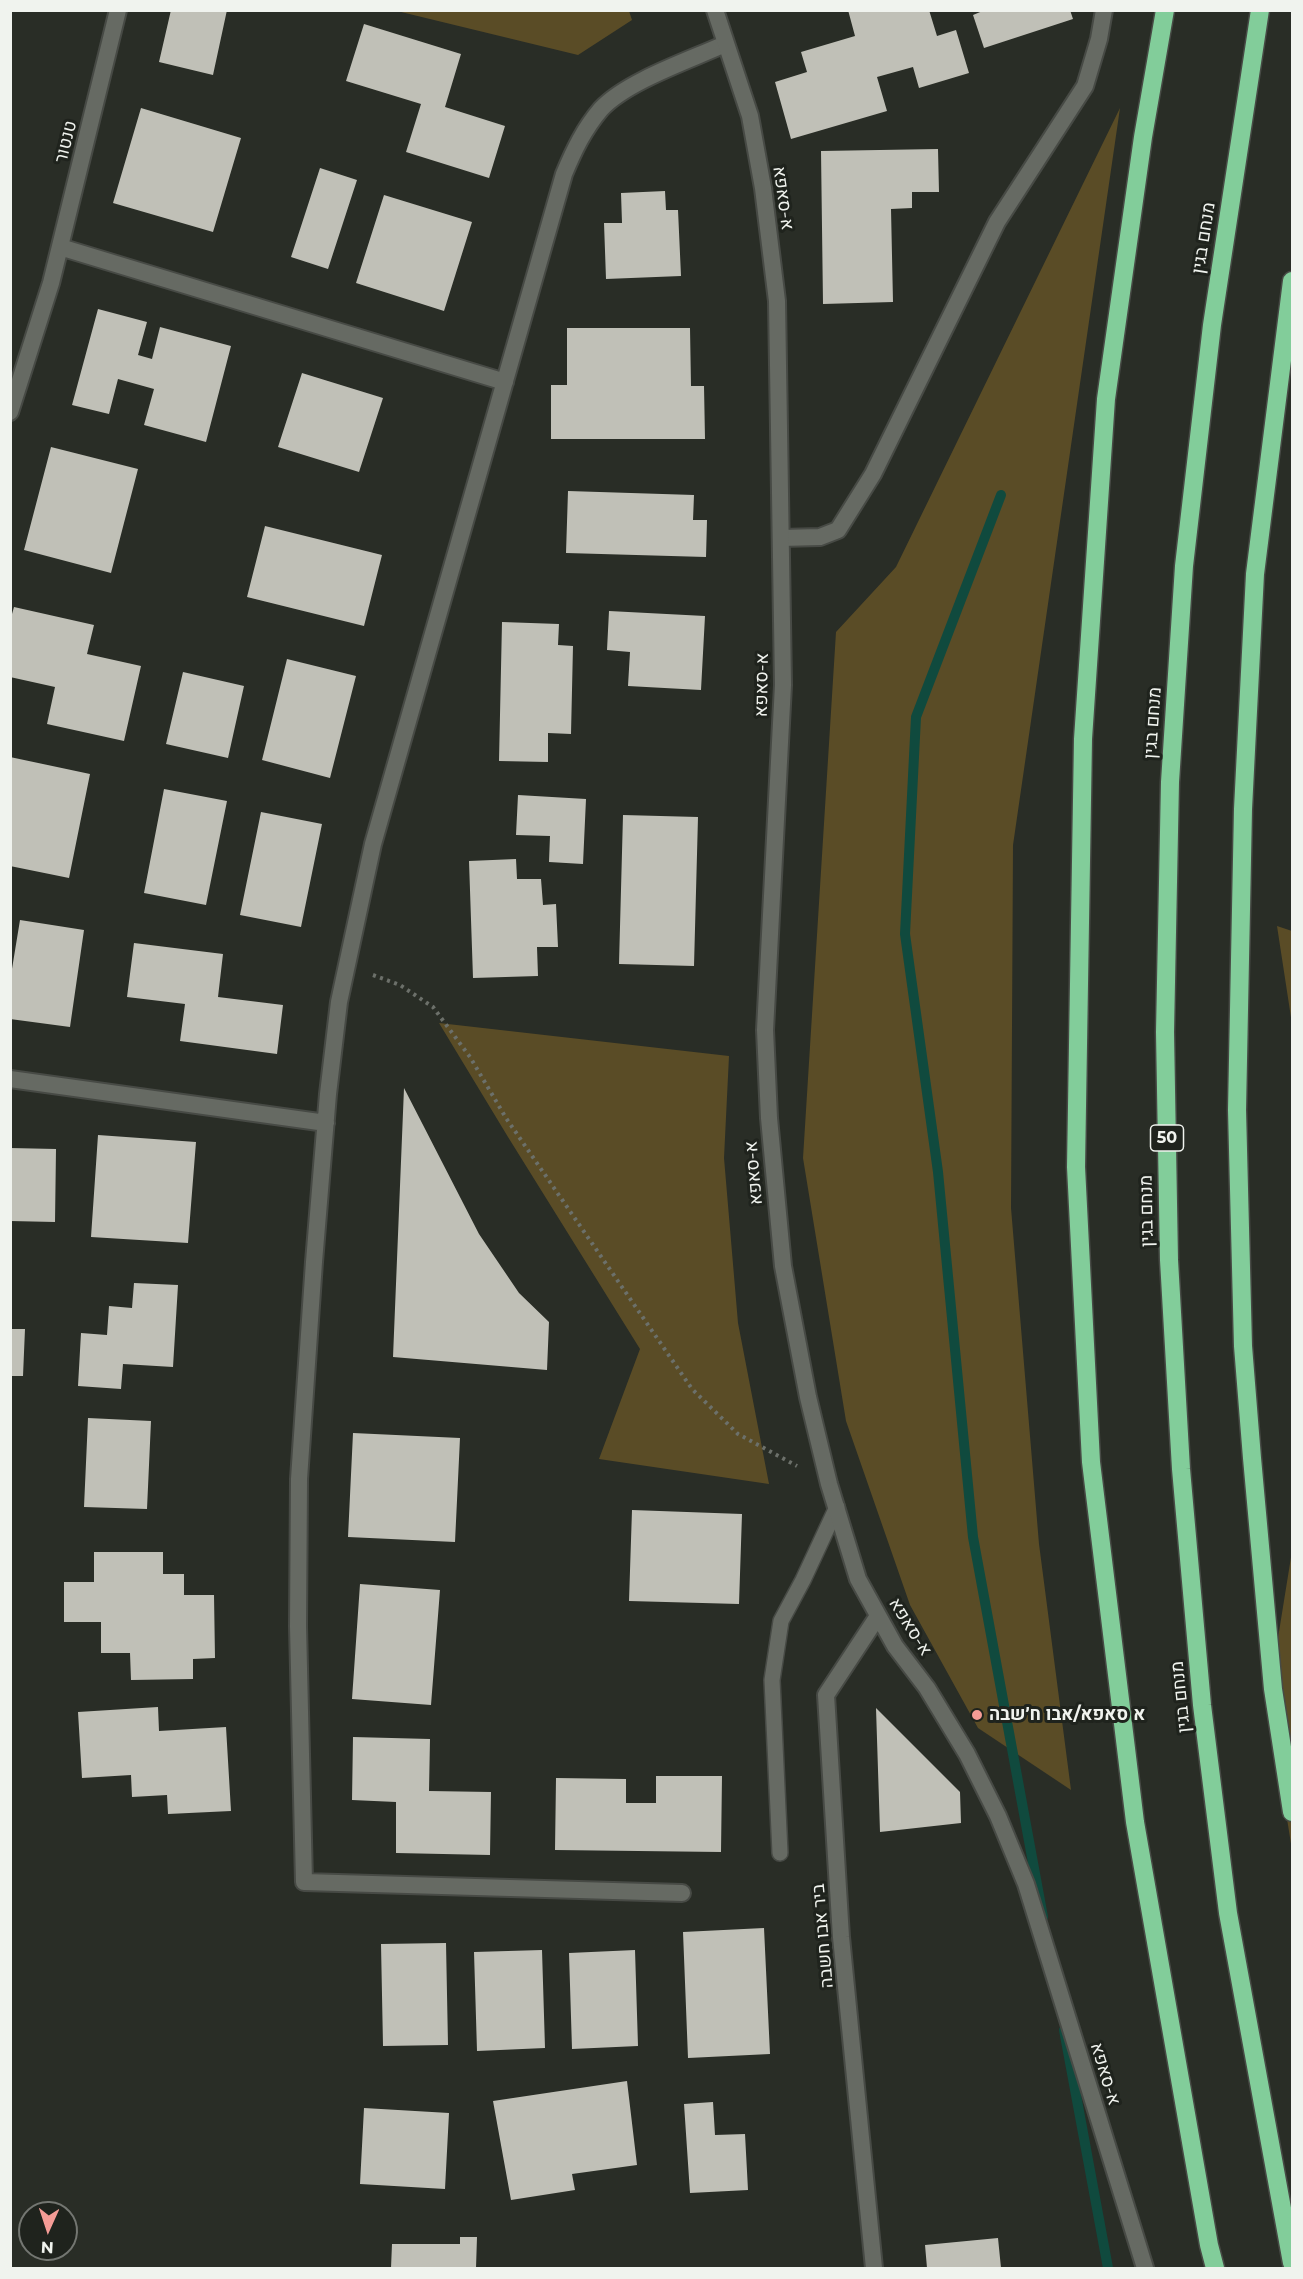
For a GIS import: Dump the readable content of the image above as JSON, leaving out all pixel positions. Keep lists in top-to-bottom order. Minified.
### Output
{"streets":{"highway":["מנחם בגין","50"],"street":["טנטור","א-סאפא","ביר אבו חשבה"]},"crossings":[["א-סאפא","ביר אבו חשבה"]],"places":["א סאפא/אבו ח׳שבה"],"north":"bottom"}
